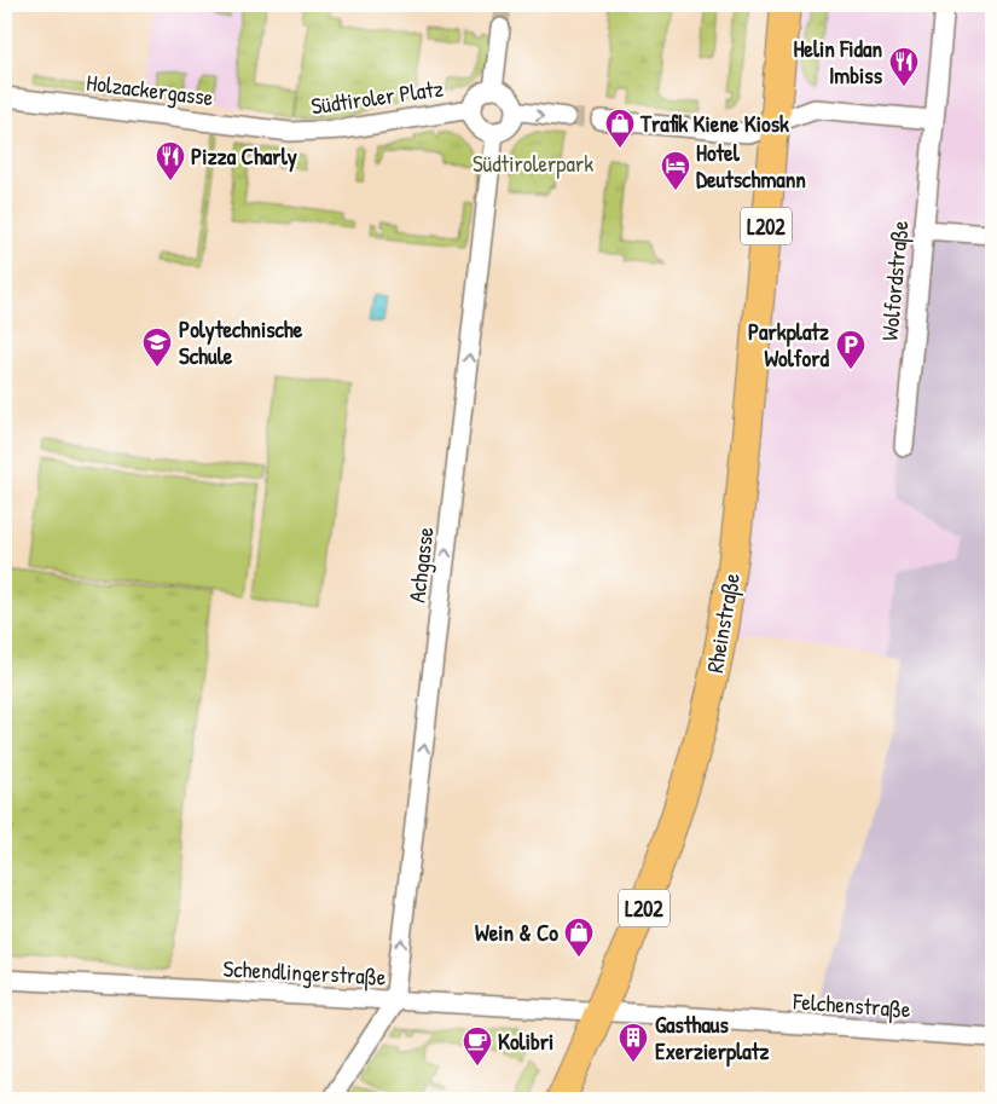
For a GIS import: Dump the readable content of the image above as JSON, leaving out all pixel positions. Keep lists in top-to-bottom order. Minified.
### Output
{"streets":{"main road":["L202","Rheinstraße"],"street":["Holzackergasse","Südtiroler Platz","Wolfordstraße","Achgasse","Schendlingerstraße","Felchenstraße"]},"crossings":[["Holzackergasse","Südtiroler Platz"],["Südtiroler Platz","Achgasse"],["Achgasse","Schendlingerstraße"],["Rheinstraße","Schendlingerstraße"],["Rheinstraße","Felchenstraße"],["Schendlingerstraße","Felchenstraße"]],"one_way":["Achgasse"],"parks":["Südtirolerpark"],"places":{"restaurant":["Helin Fidan Imbiss","Pizza Charly"],"shop":["Trafik Kiene Kiosk","Wein & Co"],"hotel":["Hotel Deutschmann"],"school or university":["Polytechnische Schule"],"parking":["Parkplatz Wolford"],"building":["Gasthaus Exerzierplatz"],"cafe":["Kolibri"]}}
